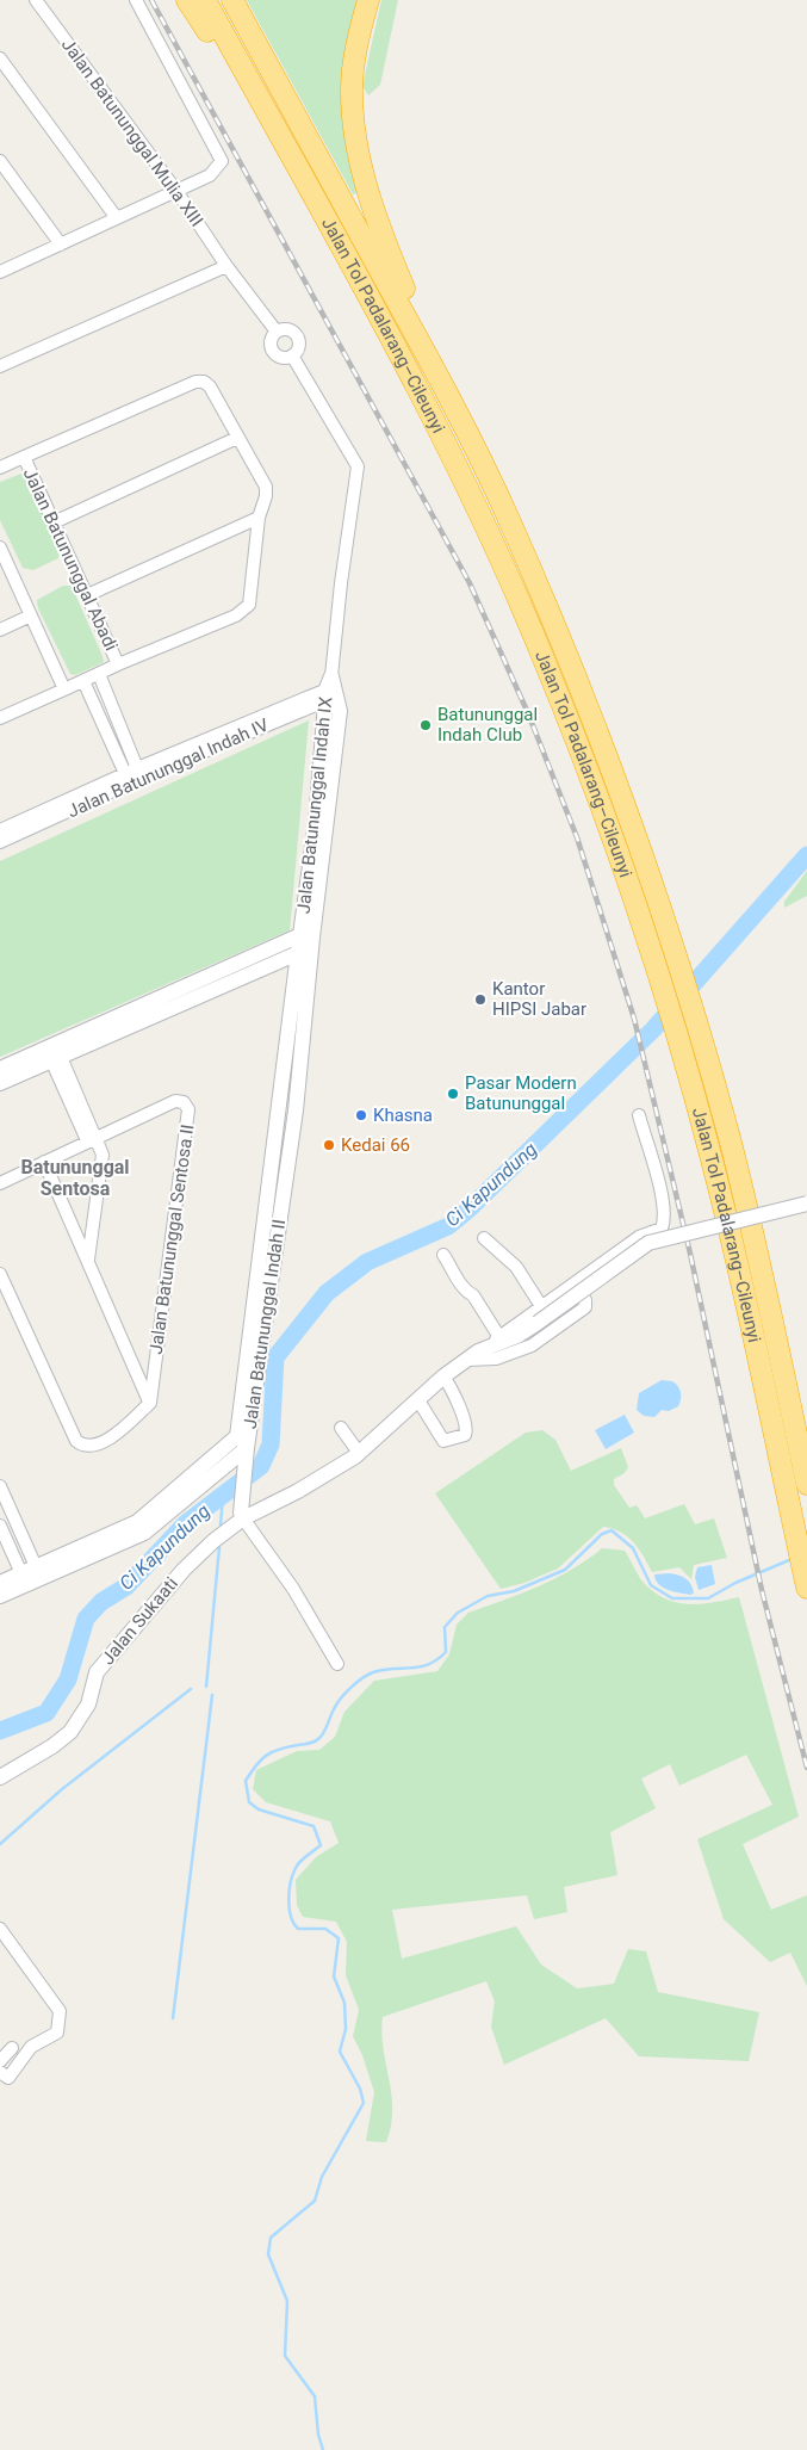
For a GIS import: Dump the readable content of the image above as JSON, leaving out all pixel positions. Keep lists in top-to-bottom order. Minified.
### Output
{"streets":{"highway":["Jalan Tol Padalarang–Cileunyi"],"street":["Jalan Batununggal Mulia XIII","Jalan Batununggal Abadi","Jalan Batununggal Indah IV","Jalan Batununggal Indah IX","Jalan Batununggal Sentosa II","Jalan Batununggal Indah II","Jalan Sukaati"]},"crossings":[["Jalan Batununggal Mulia XIII","Jalan Batununggal Indah IX"],["Jalan Batununggal Abadi","Jalan Batununggal Indah IV"],["Jalan Batununggal Indah IV","Jalan Batununggal Indah IX"],["Jalan Batununggal Indah IX","Jalan Batununggal Indah II"]],"districts":["Batununggal Sentosa"],"water":["Ci Kapundung"],"places":["Batununggal Indah Club","Kantor HIPSI Jabar","Pasar Modern Batununggal","Khasna","Kedai 66"]}
